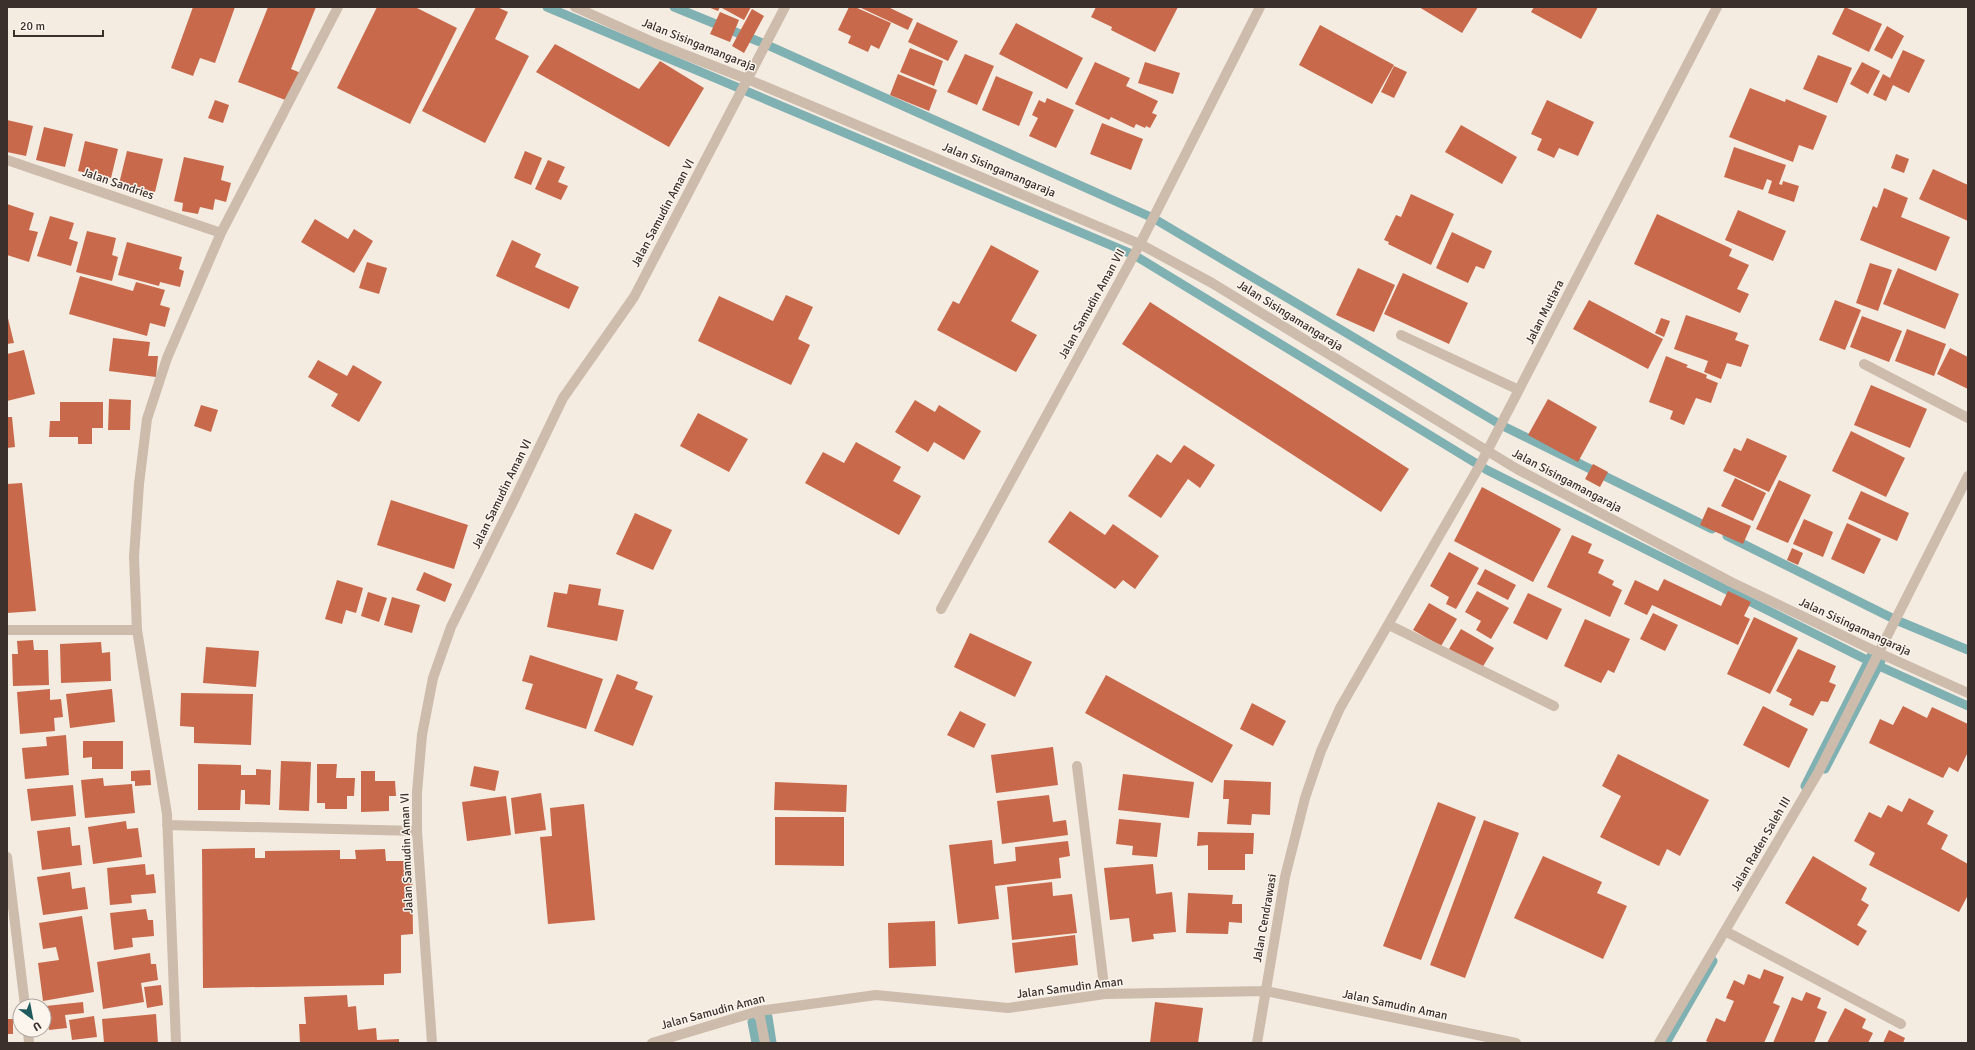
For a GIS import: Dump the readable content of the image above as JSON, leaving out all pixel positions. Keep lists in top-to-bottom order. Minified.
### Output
{"streets":{"street":["Jalan Sisingamangaraja","Jalan Sandries","Jalan Samudin Aman VI","Jalan Samudin Aman VII","Jalan Mutiara","Jalan Raden Saleh III","Jalan Cendrawasi","Jalan Samudin Aman"]},"crossings":[["Jalan Sisingamangaraja","Jalan Samudin Aman VI"],["Jalan Sisingamangaraja","Jalan Samudin Aman VII"],["Jalan Sisingamangaraja","Jalan Mutiara"],["Jalan Sisingamangaraja","Jalan Raden Saleh III"],["Jalan Mutiara","Jalan Cendrawasi"],["Jalan Cendrawasi","Jalan Samudin Aman"]],"scale_bar":"20 m","north":"bottom right"}
